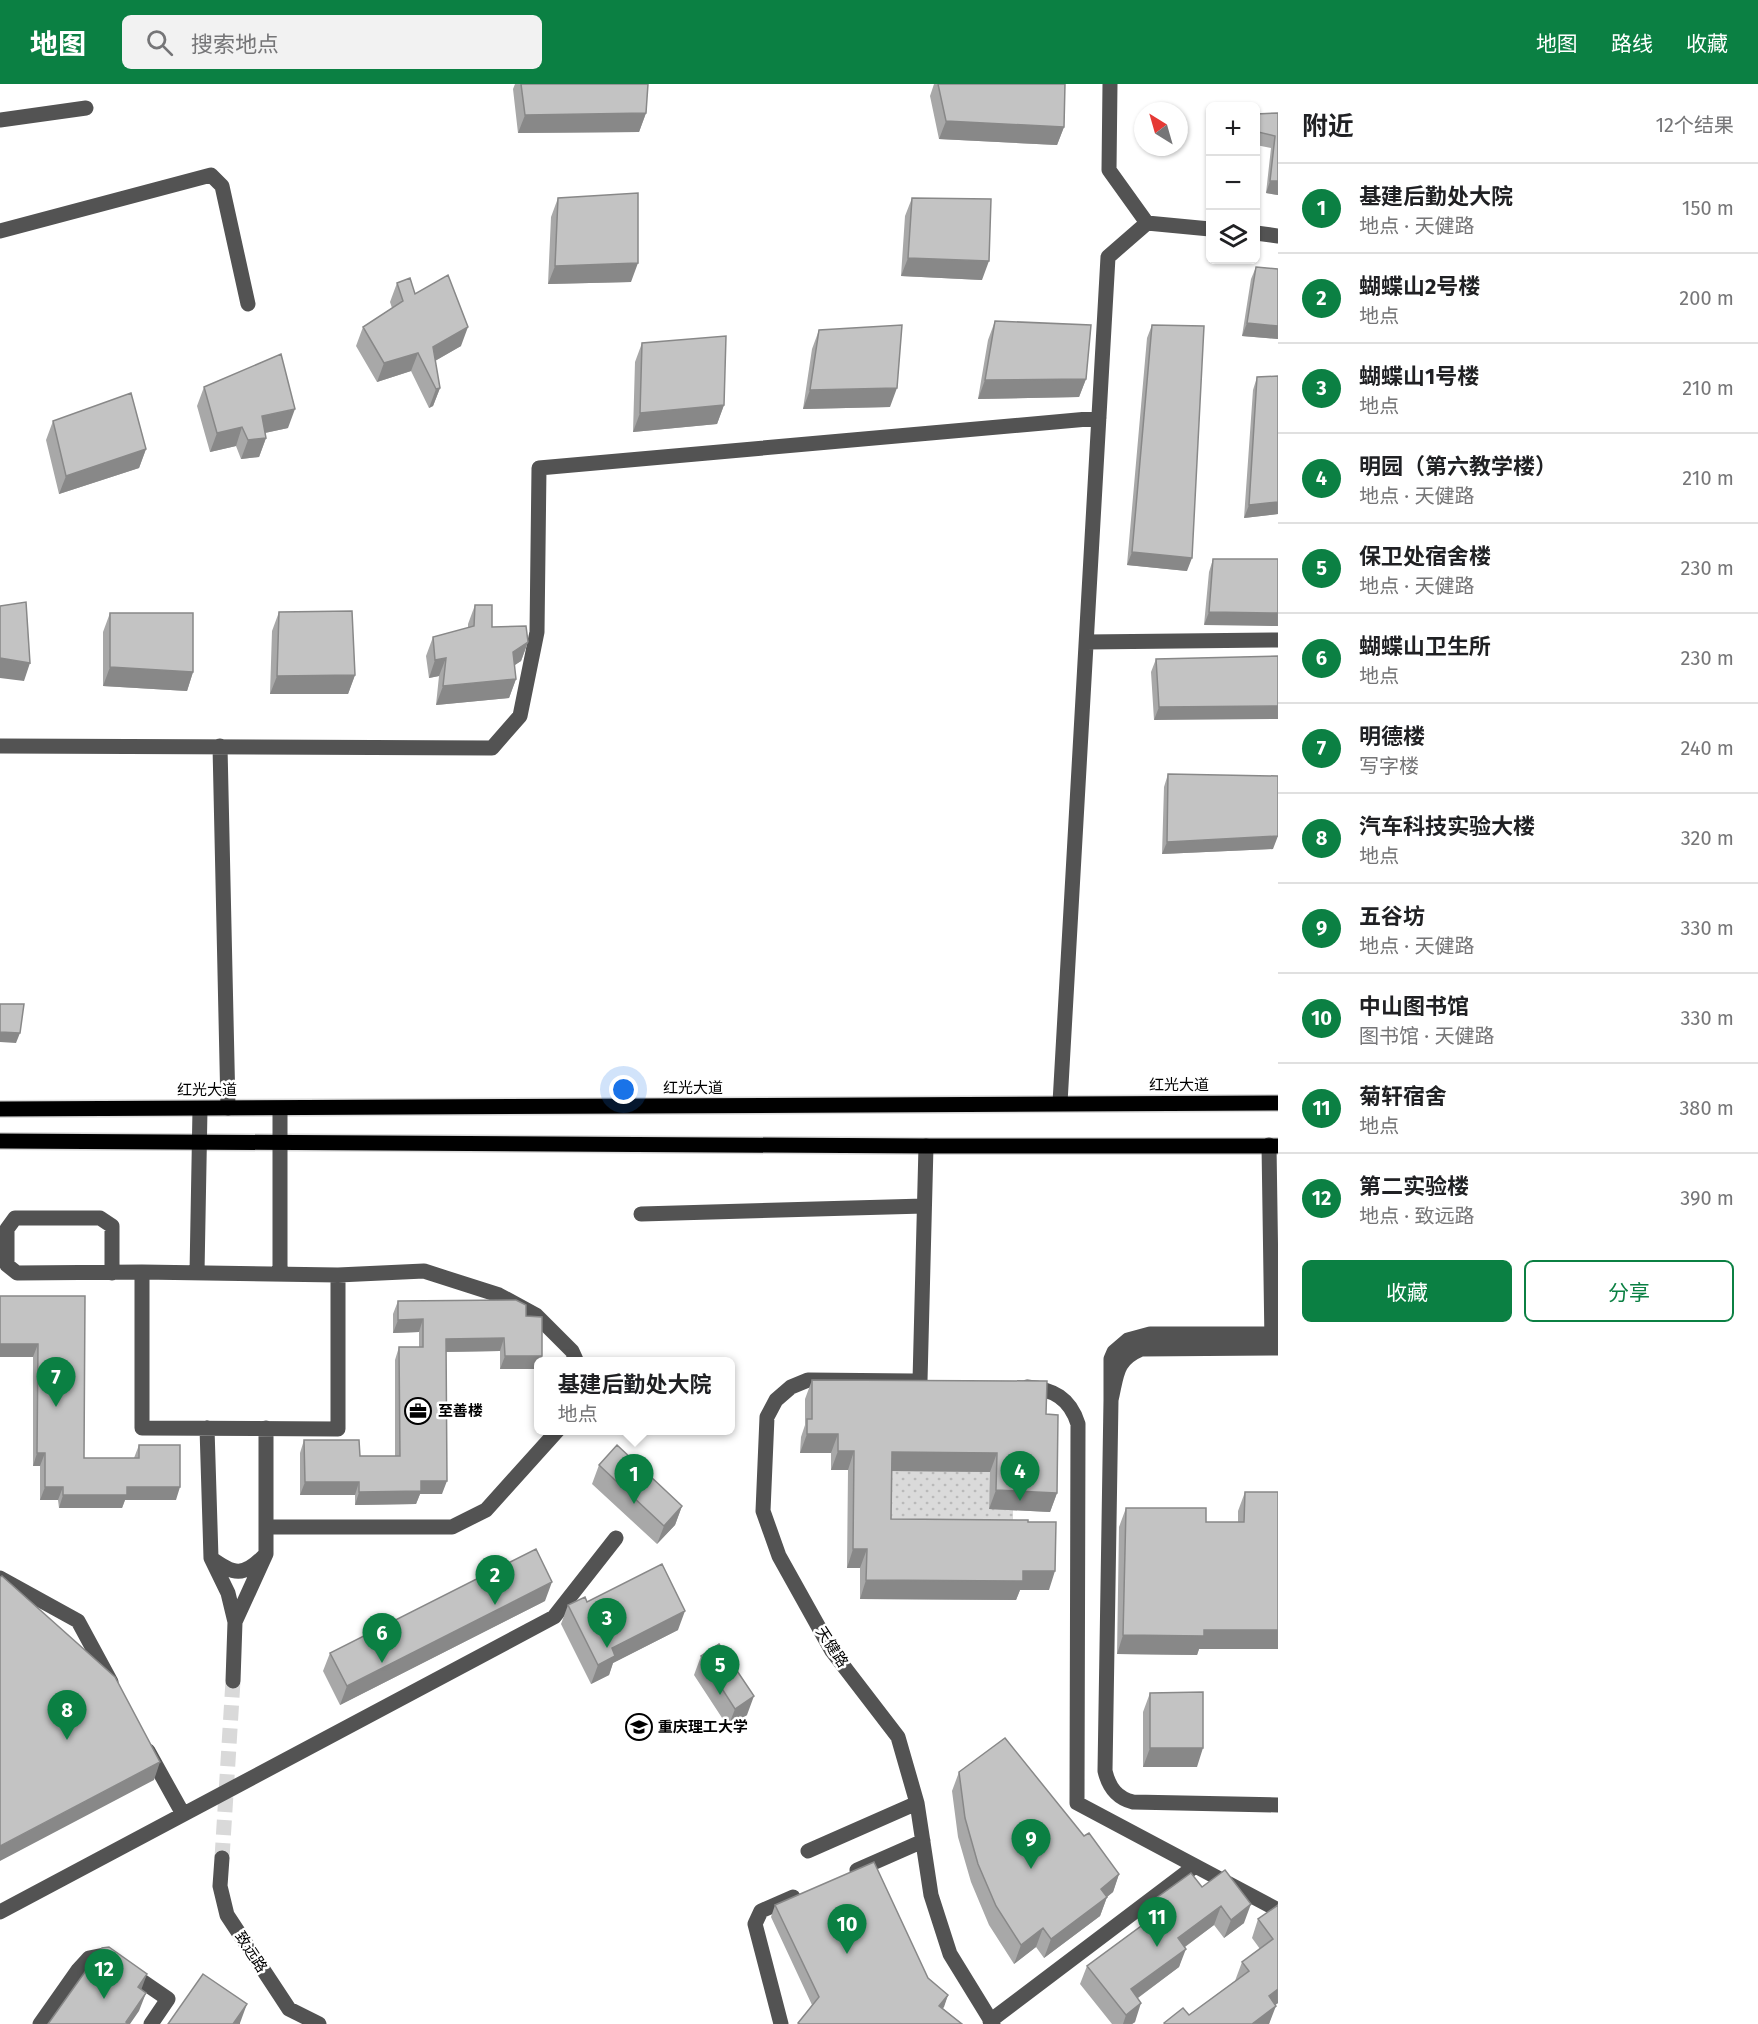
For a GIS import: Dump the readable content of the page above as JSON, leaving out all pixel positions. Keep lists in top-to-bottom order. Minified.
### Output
{"streets":{"main road":["红光大道"],"street":["天健路","致远路"]},"places":{"office":["至善楼"],"school or university":["重庆理工大学"]},"north":"top left","page":{"header":"地图","search":"搜索地点","nav":["地图","路线","收藏"],"heading":["附近","12个结果"],"map_buttons":["+","−"],"list":[{"mark":"1","name":"基建后勤处大院","note":"地点 · 天健路","value":"150 m"},{"mark":"2","name":"蝴蝶山2号楼","note":"地点","value":"200 m"},{"mark":"3","name":"蝴蝶山1号楼","note":"地点","value":"210 m"},{"mark":"4","name":"明园（第六教学楼）","note":"地点 · 天健路","value":"210 m"},{"mark":"5","name":"保卫处宿舍楼","note":"地点 · 天健路","value":"230 m"},{"mark":"6","name":"蝴蝶山卫生所","note":"地点","value":"230 m"},{"mark":"7","name":"明德楼","note":"写字楼","value":"240 m"},{"mark":"8","name":"汽车科技实验大楼","note":"地点","value":"320 m"},{"mark":"9","name":"五谷坊","note":"地点 · 天健路","value":"330 m"},{"mark":"10","name":"中山图书馆","note":"图书馆 · 天健路","value":"330 m"},{"mark":"11","name":"菊轩宿舍","note":"地点","value":"380 m"},{"mark":"12","name":"第二实验楼","note":"地点 · 致远路","value":"390 m"}],"buttons":["收藏","分享"],"popup":["基建后勤处大院","地点"],"pins":["7","4","1","2","3","6","5","8","9","11","10","12"]}}
